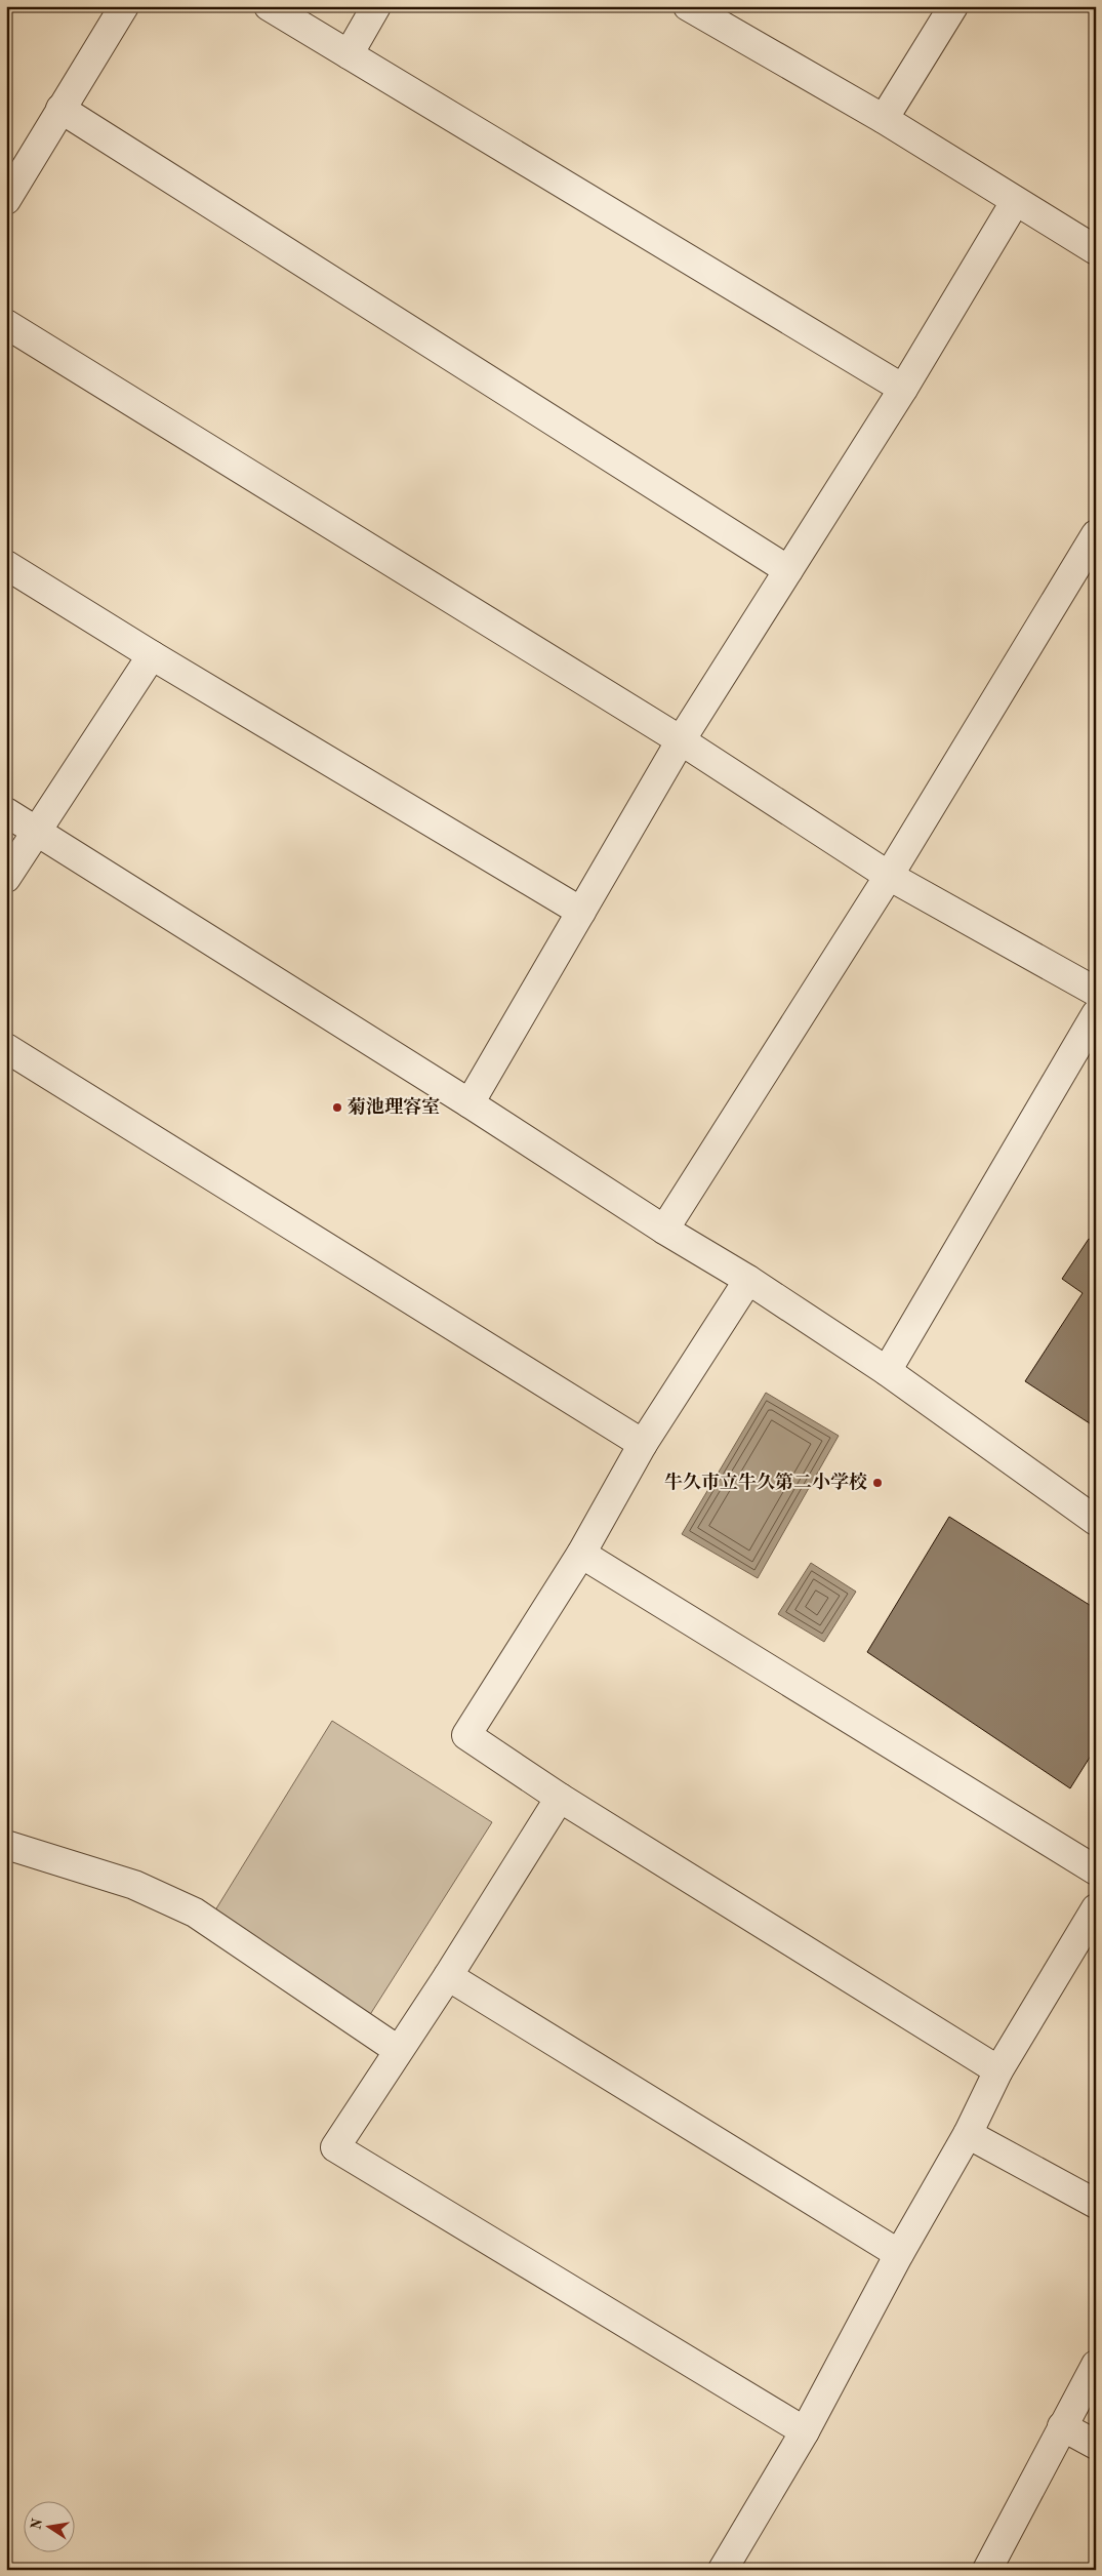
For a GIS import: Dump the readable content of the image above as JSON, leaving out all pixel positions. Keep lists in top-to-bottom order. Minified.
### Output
{"places":["菊池理容室","牛久市立牛久第二小学校"],"north":"left"}
